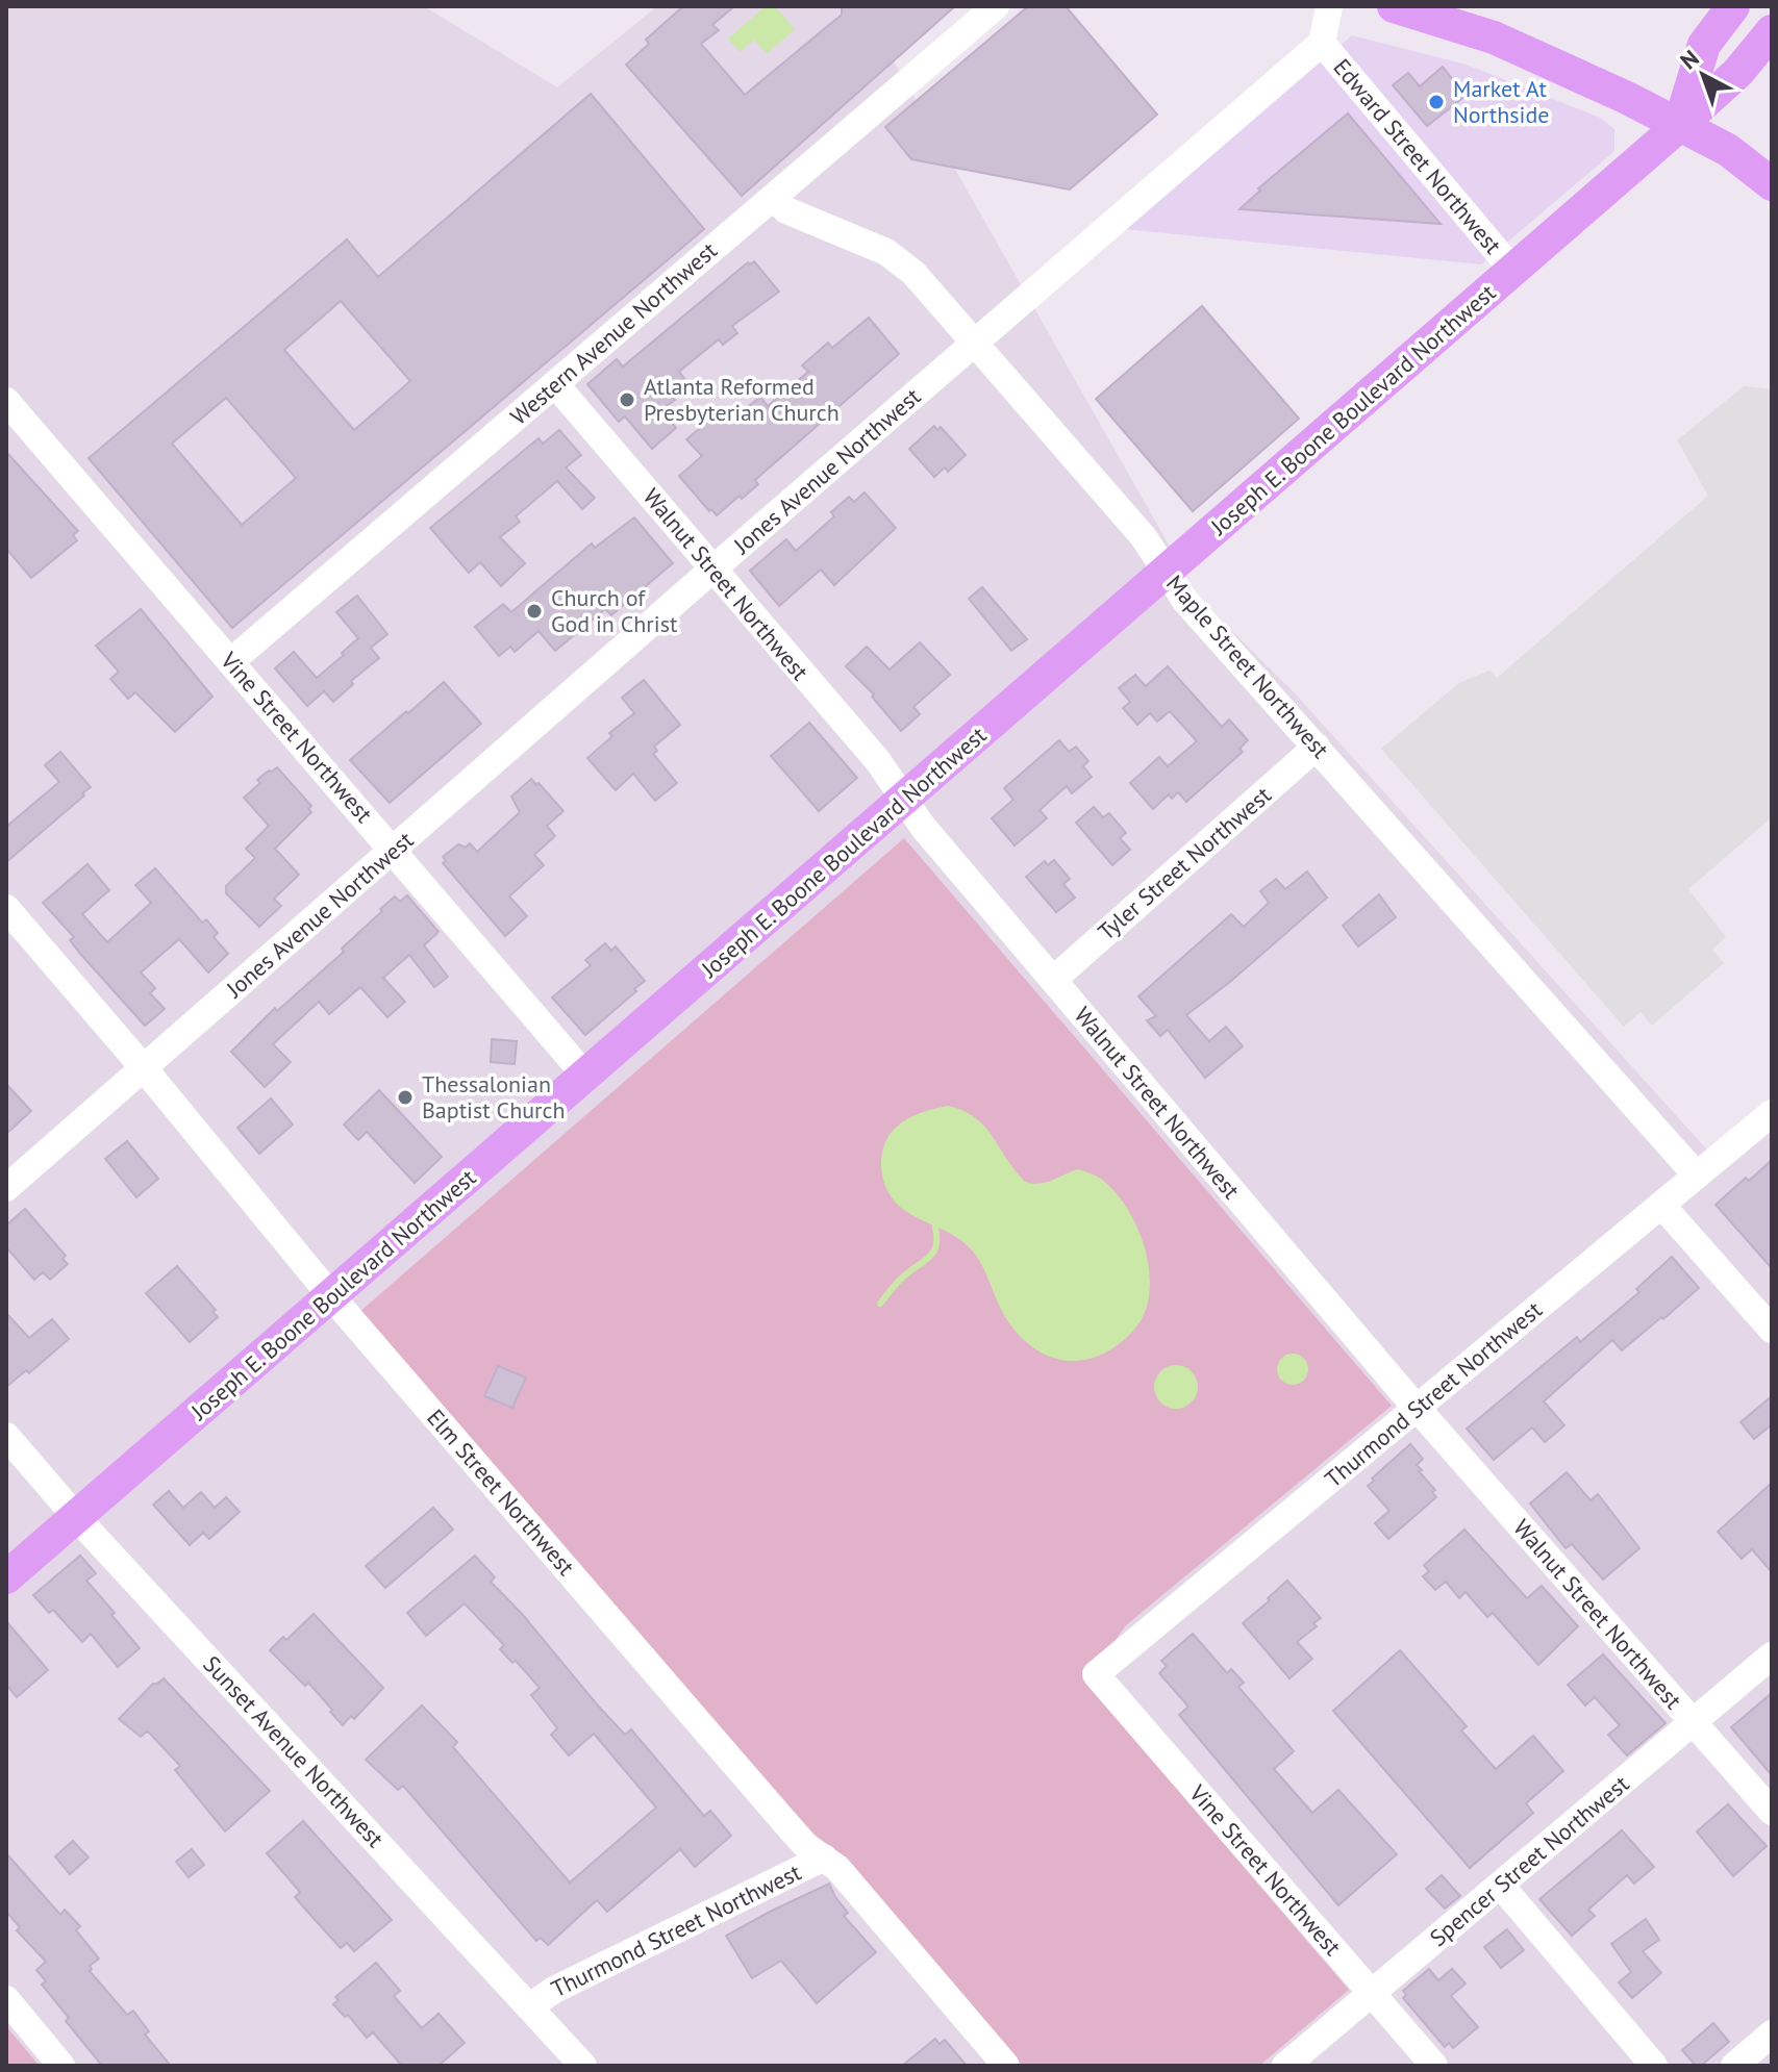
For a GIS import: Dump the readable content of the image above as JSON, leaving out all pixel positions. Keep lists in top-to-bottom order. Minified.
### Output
{"streets":{"main road":["Joseph E. Boone Boulevard Northwest"],"street":["Edward Street Northwest","Western Avenue Northwest","Jones Avenue Northwest","Walnut Street Northwest","Maple Street Northwest","Vine Street Northwest","Tyler Street Northwest","Thurmond Street Northwest","Elm Street Northwest","Sunset Avenue Northwest","Spencer Street Northwest"]},"crossings":[["Edward Street Northwest","Joseph E. Boone Boulevard Northwest"],["Edward Street Northwest","Jones Avenue Northwest"],["Western Avenue Northwest","Walnut Street Northwest"],["Western Avenue Northwest","Maple Street Northwest"],["Western Avenue Northwest","Vine Street Northwest"],["Joseph E. Boone Boulevard Northwest","Walnut Street Northwest"],["Joseph E. Boone Boulevard Northwest","Maple Street Northwest"],["Joseph E. Boone Boulevard Northwest","Vine Street Northwest"],["Joseph E. Boone Boulevard Northwest","Elm Street Northwest"],["Joseph E. Boone Boulevard Northwest","Sunset Avenue Northwest"],["Jones Avenue Northwest","Walnut Street Northwest"],["Jones Avenue Northwest","Maple Street Northwest"],["Jones Avenue Northwest","Vine Street Northwest"],["Jones Avenue Northwest","Elm Street Northwest"],["Walnut Street Northwest","Tyler Street Northwest"],["Walnut Street Northwest","Thurmond Street Northwest"],["Walnut Street Northwest","Spencer Street Northwest"],["Maple Street Northwest","Tyler Street Northwest"],["Maple Street Northwest","Thurmond Street Northwest"],["Vine Street Northwest","Thurmond Street Northwest"],["Vine Street Northwest","Spencer Street Northwest"],["Thurmond Street Northwest","Elm Street Northwest"],["Thurmond Street Northwest","Sunset Avenue Northwest"]],"places":["Market At Northside","Atlanta Reformed Presbyterian Church","Church of God in Christ","Thessalonian Baptist Church"],"north":"top left"}
